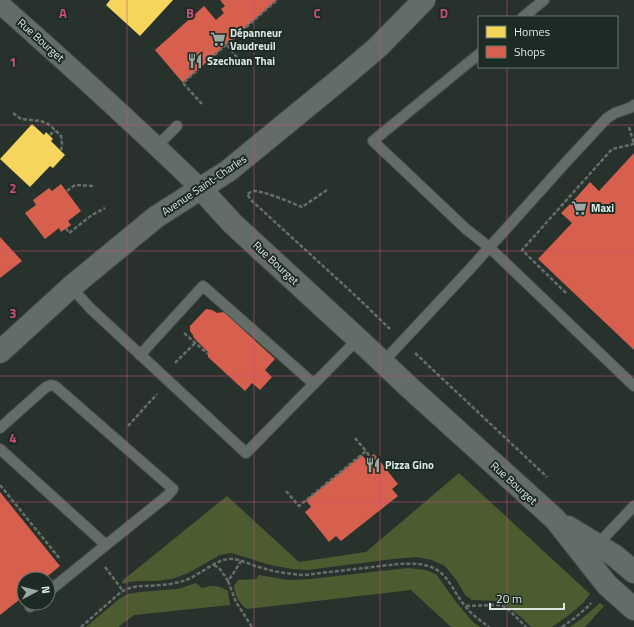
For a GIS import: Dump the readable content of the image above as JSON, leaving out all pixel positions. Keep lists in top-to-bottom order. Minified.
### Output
{"streets":{"street":["Rue Bourget","Avenue Saint-Charles"]},"crossings":[["Rue Bourget","Avenue Saint-Charles"]],"places":{"supermarket":["Dépanneur Vaudreuil","Maxi"],"restaurant":["Szechuan Thai","Pizza Gino"]},"legend":["Homes","Shops"],"scale_bar":"20 m","north":"right","grid":{"columns":["A","B","C","D"],"rows":["1","2","3","4"]}}
